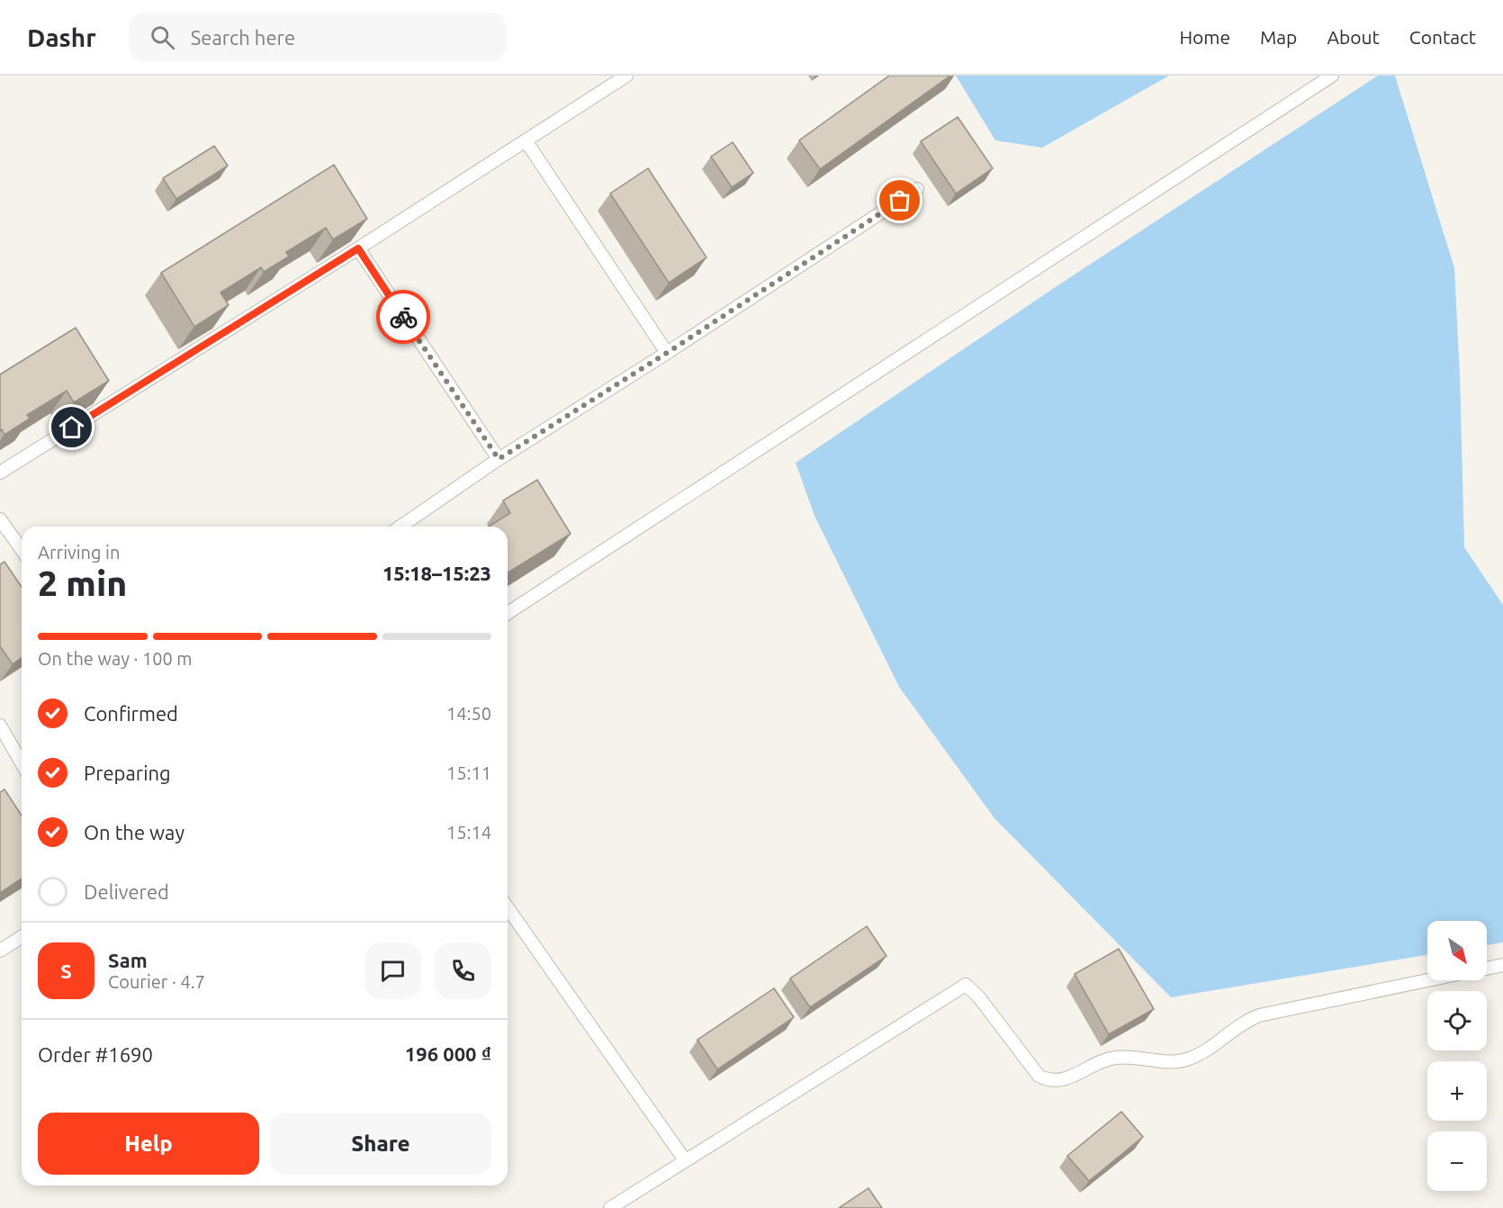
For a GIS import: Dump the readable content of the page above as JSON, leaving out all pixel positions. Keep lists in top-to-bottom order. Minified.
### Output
{"north":"bottom right","page":{"header":"Dashr","search":"Search here","nav":["Home","Map","About","Contact"],"heading":["2 min","Arriving in","15:18–15:23"],"panel":["Sam","Courier · 4.7","Order #1690","196 000 ₫"],"bar":"On the way · 100 m","list":[["Confirmed","14:50"],["Preparing","15:11"],["On the way","15:14"],"Delivered"],"map_buttons":["+","−"],"round":"S","buttons":["Help","Share"]}}
